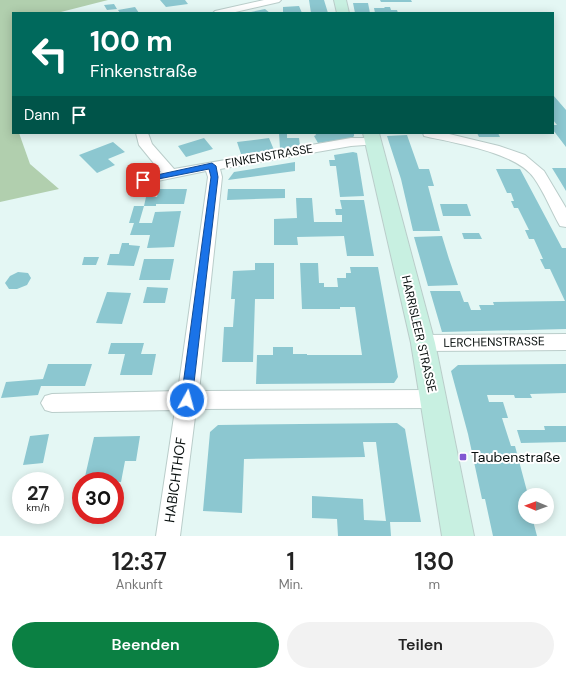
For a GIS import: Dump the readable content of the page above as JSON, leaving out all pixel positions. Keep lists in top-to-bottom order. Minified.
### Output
{"streets":{"main road":["HARRISLEER STRASSE"],"street":["FINKENSTRASSE","LERCHENSTRASSE","HABICHTHOF"]},"crossings":[["FINKENSTRASSE","HARRISLEER STRASSE"],["FINKENSTRASSE","HABICHTHOF"],["HARRISLEER STRASSE","LERCHENSTRASSE"]],"places":{"transit":["Taubenstraße"]},"north":"left","page":{"turn":["100 m","Finkenstraße"],"then":"Dann","speed":"27 km/h","limit":"30","eta":["12:37","Ankunft","1","Min.","130","m"],"buttons":["Beenden","Teilen"]}}
